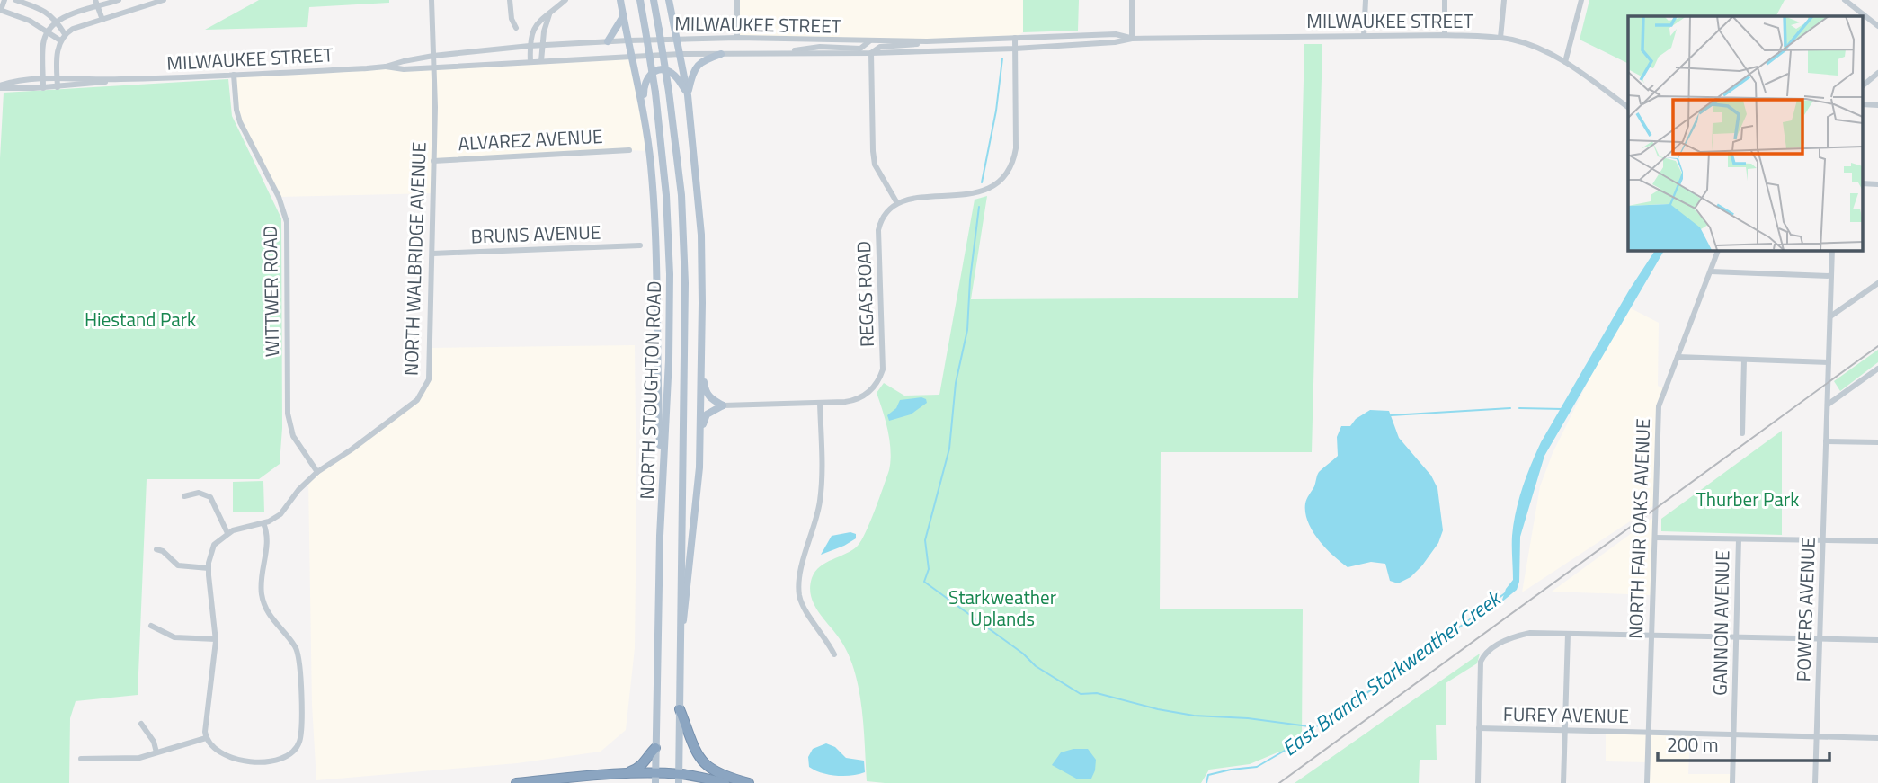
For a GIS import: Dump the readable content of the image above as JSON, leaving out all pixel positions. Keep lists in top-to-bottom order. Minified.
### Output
{"streets":{"main road":["NORTH STOUGHTON ROAD"],"street":["MILWAUKEE STREET","ALVAREZ AVENUE","BRUNS AVENUE","NORTH WALBRIDGE AVENUE","WITTWER ROAD","REGAS ROAD","NORTH FAIR OAKS AVENUE","POWERS AVENUE","GANNON AVENUE","FUREY AVENUE"]},"crossings":[["MILWAUKEE STREET","NORTH WALBRIDGE AVENUE"],["MILWAUKEE STREET","WITTWER ROAD"],["ALVAREZ AVENUE","NORTH WALBRIDGE AVENUE"],["BRUNS AVENUE","NORTH WALBRIDGE AVENUE"],["NORTH WALBRIDGE AVENUE","WITTWER ROAD"],["NORTH FAIR OAKS AVENUE","FUREY AVENUE"],["POWERS AVENUE","FUREY AVENUE"],["GANNON AVENUE","FUREY AVENUE"]],"water":["East Branch Starkweather Creek"],"parks":["Hiestand Park","Thurber Park","Starkweather Uplands"],"scale_bar":"200 m"}
